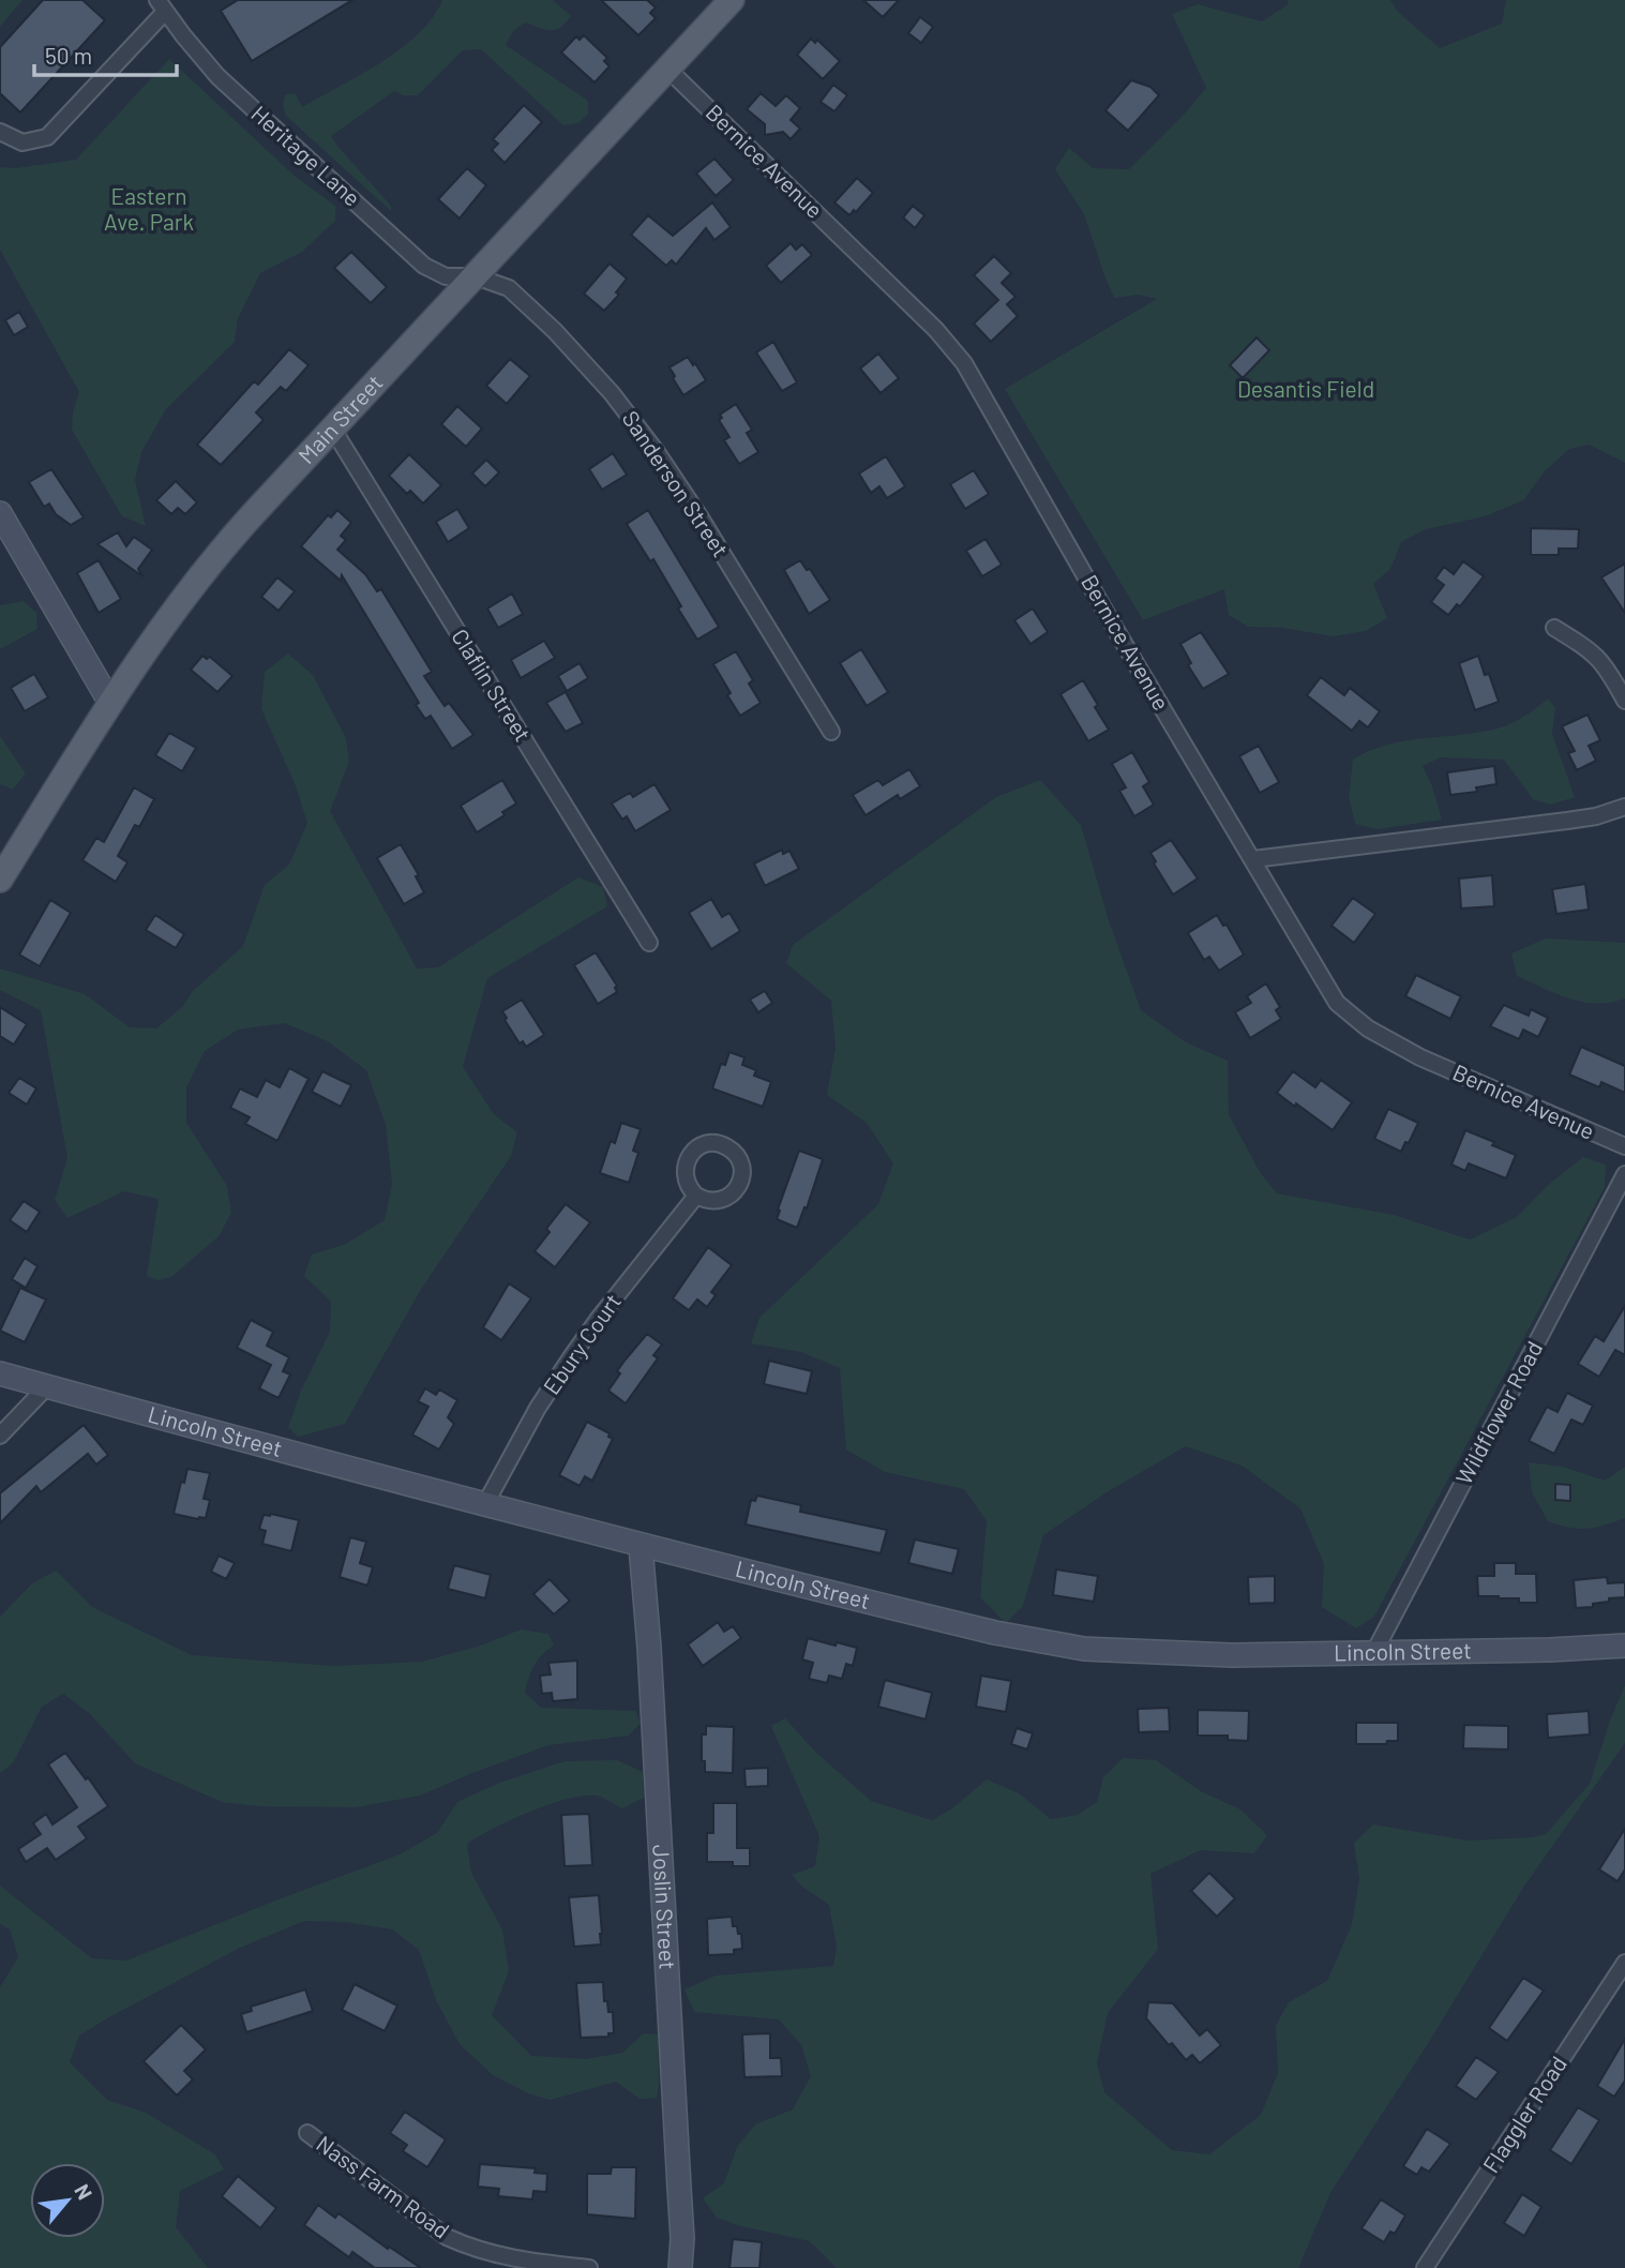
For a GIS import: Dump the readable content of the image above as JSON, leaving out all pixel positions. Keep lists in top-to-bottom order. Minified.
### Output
{"streets":{"main road":["Main Street"],"street":["Heritage Lane","Bernice Avenue","Sanderson Street","Claflin Street","Ebury Court","Wildflower Road","Lincoln Street","Joslin Street","Flaggler Road","Nass Farm Road"]},"crossings":[["Heritage Lane","Main Street"],["Heritage Lane","Sanderson Street"],["Bernice Avenue","Main Street"],["Main Street","Sanderson Street"],["Main Street","Claflin Street"],["Ebury Court","Lincoln Street"],["Wildflower Road","Lincoln Street"],["Lincoln Street","Joslin Street"]],"parks":["Eastern Ave. Park","Desantis Field"],"scale_bar":"50 m","north":"top right"}
